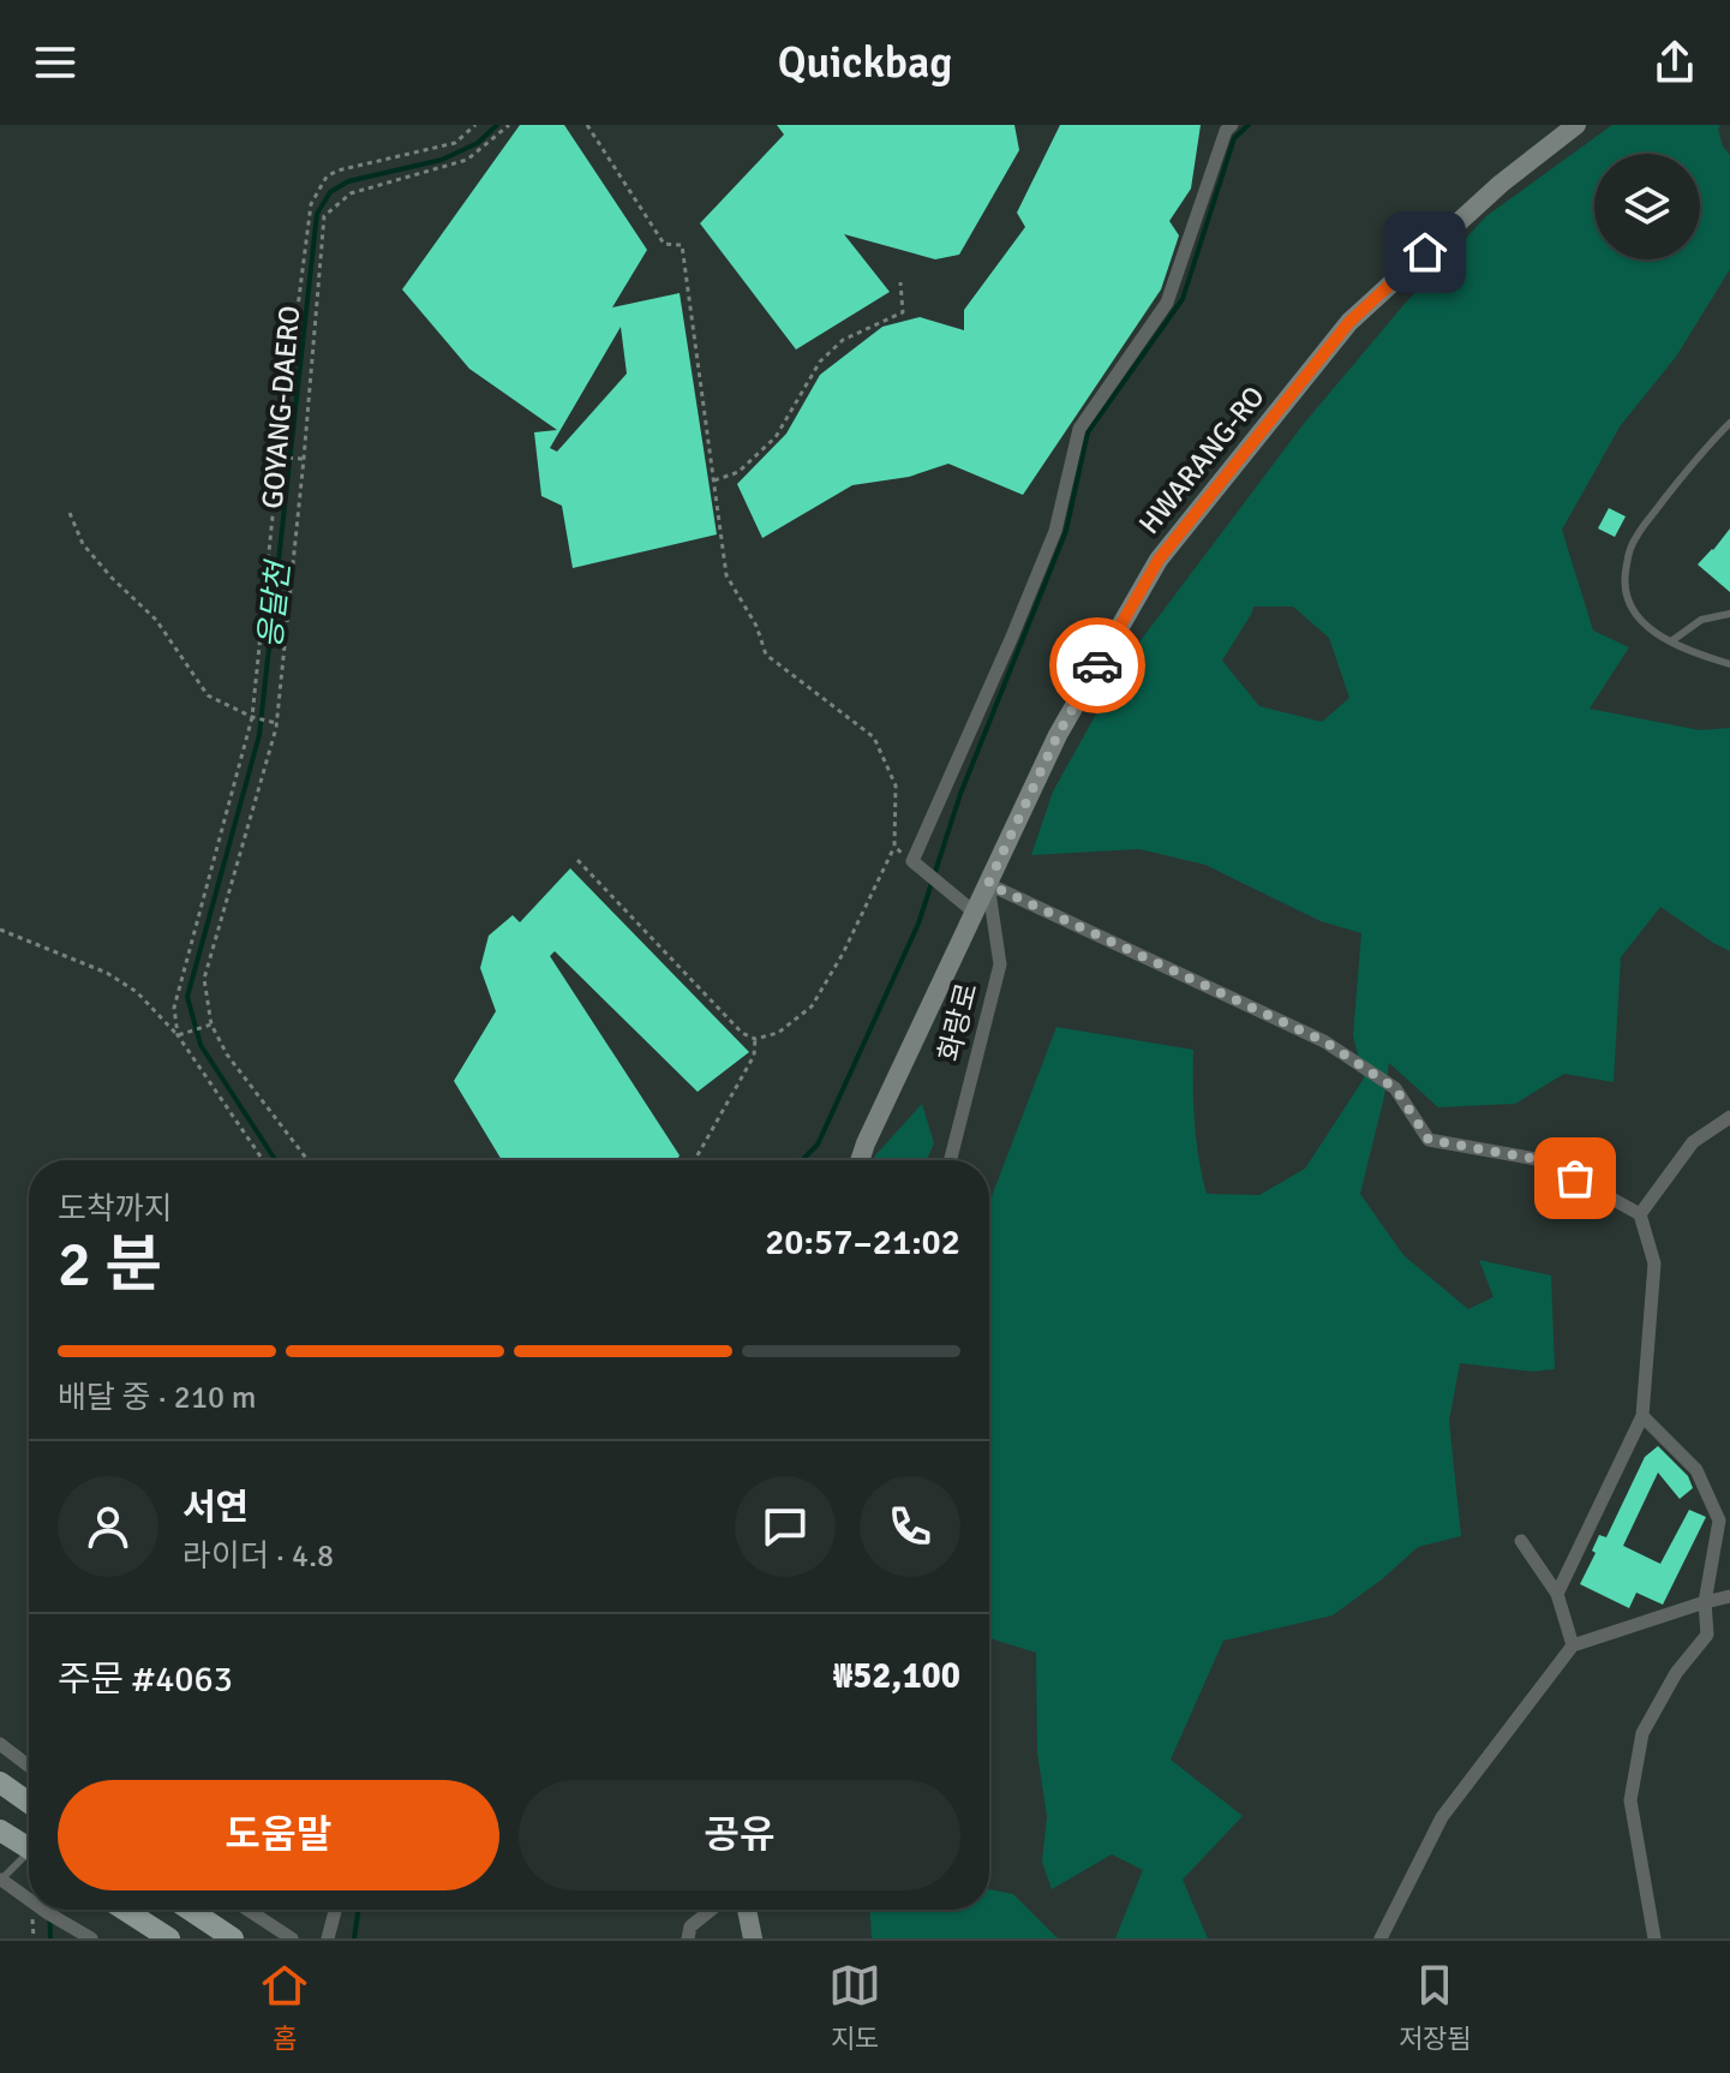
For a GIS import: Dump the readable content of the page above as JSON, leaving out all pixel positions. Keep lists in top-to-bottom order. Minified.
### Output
{"streets":{"main road":["HWARANG-RO"],"street":["화랑로"],"path":["GOYANG-DAERO"]},"crossings":[["HWARANG-RO","화랑로"]],"water":["응달천"],"page":{"header":"Quickbag","heading":["2 분","도착까지","20:57–21:02"],"panel":["서연","라이더 · 4.8","주문 #4063","₩52,100"],"bar":"배달 중 · 210 m","buttons":["도움말","공유"],"tabs":["홈","지도","저장됨"]}}
